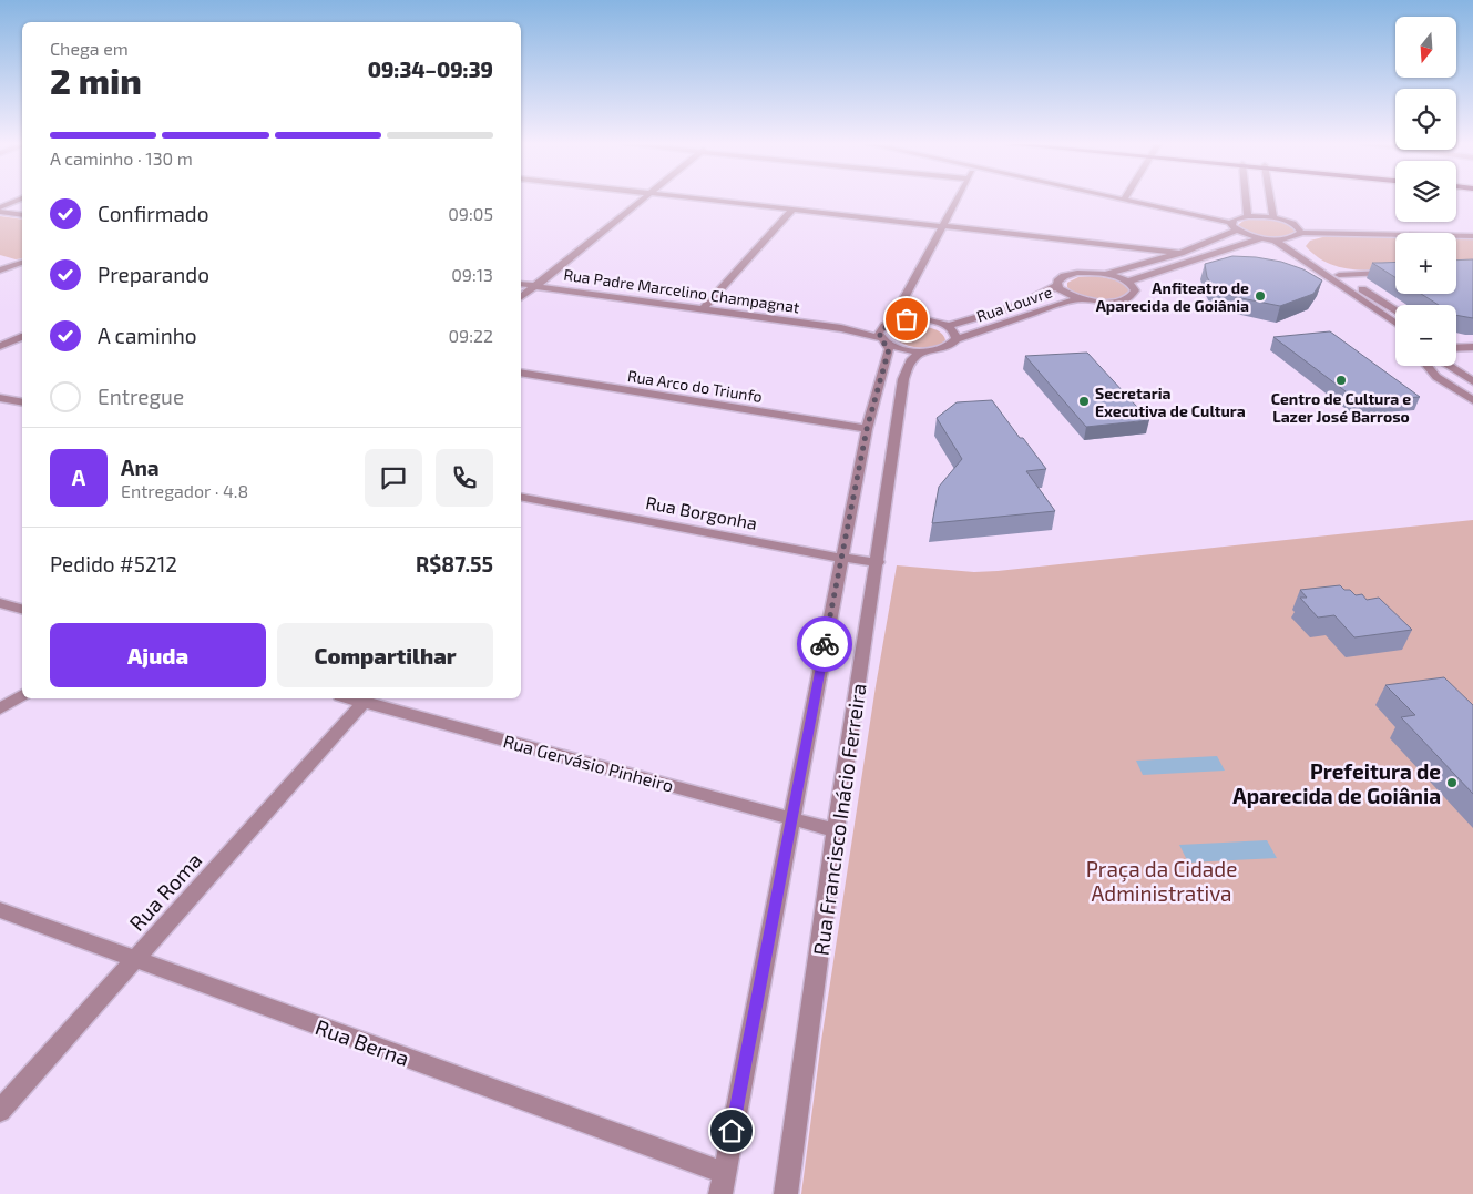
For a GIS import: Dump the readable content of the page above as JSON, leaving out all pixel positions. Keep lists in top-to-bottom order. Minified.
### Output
{"streets":{"street":["Rua Padre Marcelino Champagnat","Rua Louvre","Rua Arco do Triunfo","Rua Borgonha","Rua Gervásio Pinheiro","Rua Francisco Inácio Ferreira","Rua Roma","Rua Berna"]},"crossings":[["Rua Padre Marcelino Champagnat","Rua Louvre"],["Rua Padre Marcelino Champagnat","Rua Francisco Inácio Ferreira"],["Rua Louvre","Rua Francisco Inácio Ferreira"],["Rua Arco do Triunfo","Rua Francisco Inácio Ferreira"],["Rua Borgonha","Rua Francisco Inácio Ferreira"],["Rua Gervásio Pinheiro","Rua Francisco Inácio Ferreira"],["Rua Gervásio Pinheiro","Rua Roma"],["Rua Francisco Inácio Ferreira","Rua Berna"],["Rua Roma","Rua Berna"]],"parks":["Praça da Cidade Administrativa"],"places":["Anfiteatro de Aparecida de Goiânia","Centro de Cultura e Lazer José Barroso","Secretaria Executiva de Cultura","Prefeitura de Aparecida de Goiânia"],"north":"bottom","page":{"map_buttons":["+","−"],"heading":["2 min","Chega em","09:34–09:39"],"panel":["Ana","Entregador · 4.8","Pedido #5212","R$87.55"],"bar":"A caminho · 130 m","list":[["Confirmado","09:05"],["Preparando","09:13"],["A caminho","09:22"],"Entregue"],"round":"A","buttons":["Ajuda","Compartilhar"]}}
